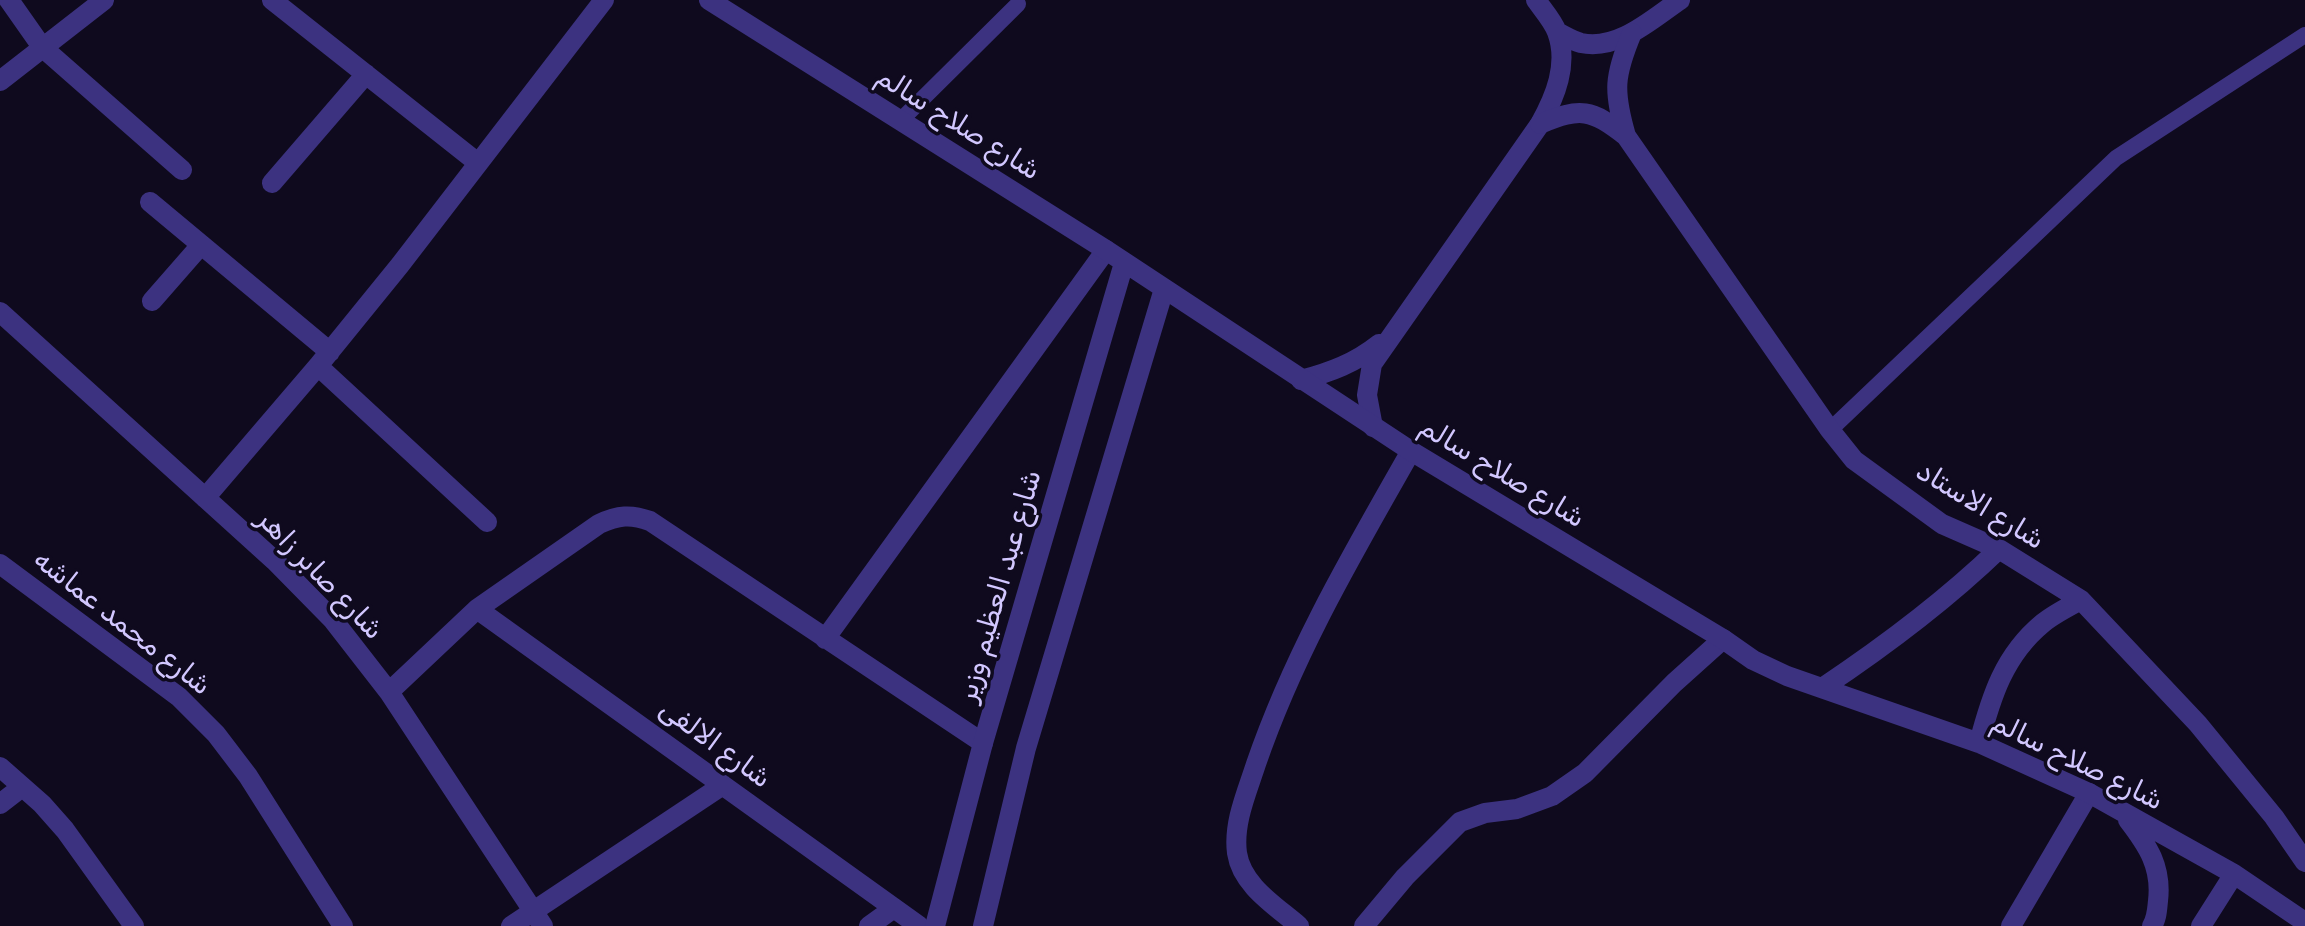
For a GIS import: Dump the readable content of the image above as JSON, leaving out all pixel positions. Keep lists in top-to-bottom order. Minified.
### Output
{"streets":{"street":["شارع صلاح سالم","شارع الاستاد","شارع صابر زاهر","شارع عبد العظيم وزير","شارع محمد عماشه","شارع الالفى"]},"crossings":[["شارع صلاح سالم","شارع عبد العظيم وزير"]]}
